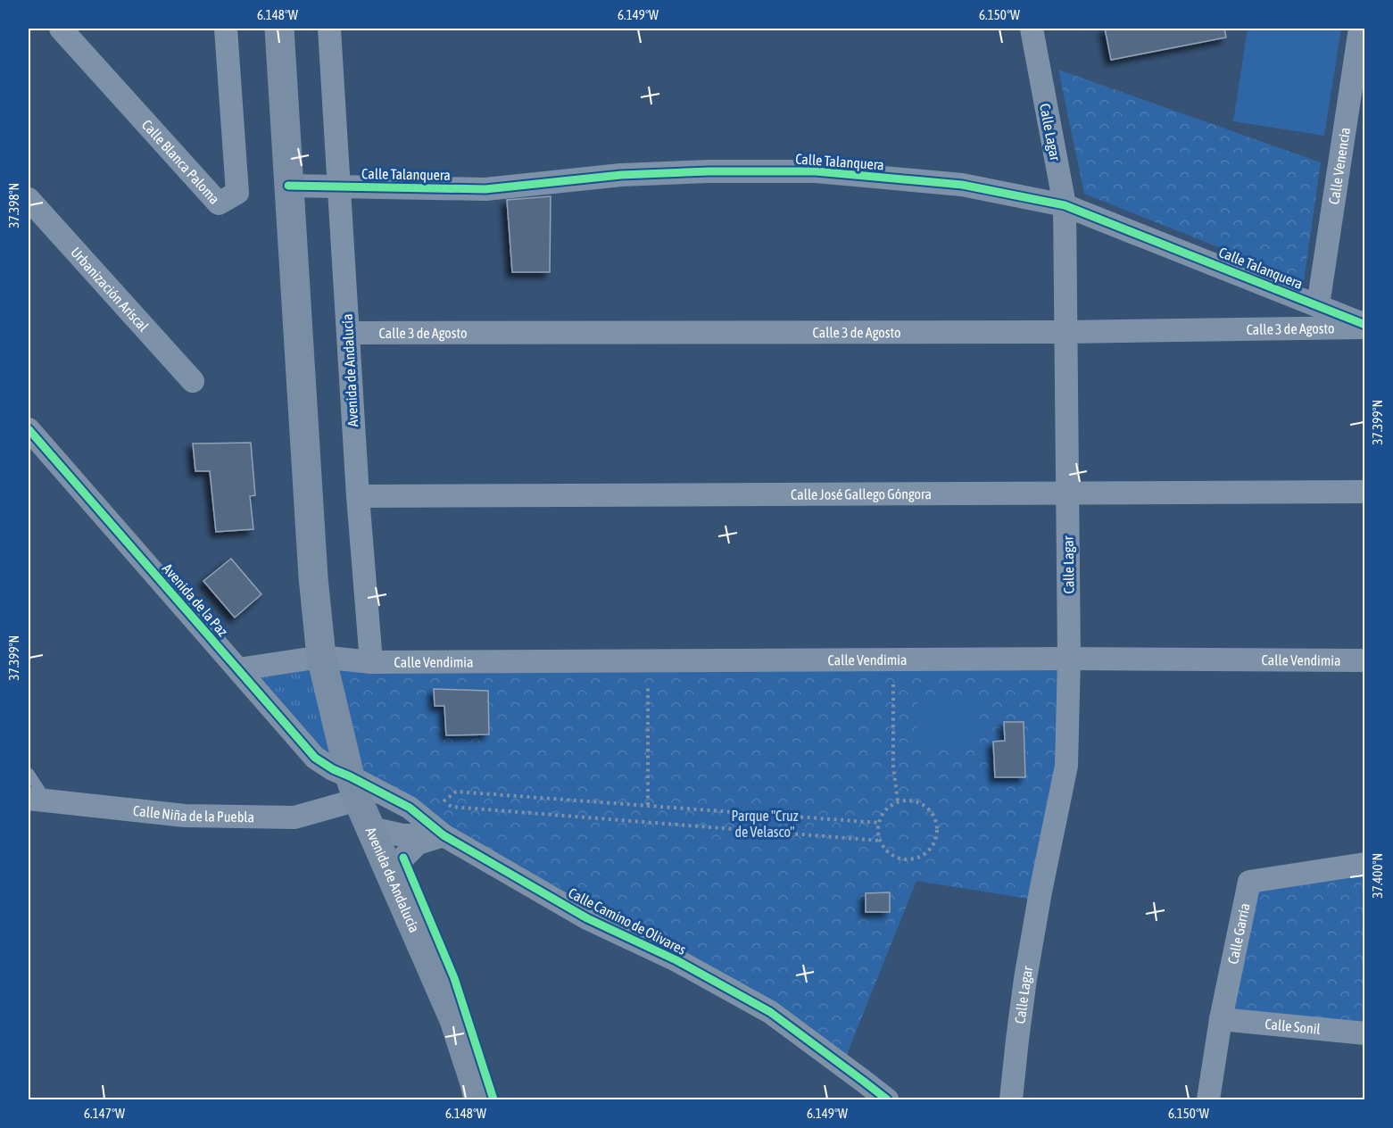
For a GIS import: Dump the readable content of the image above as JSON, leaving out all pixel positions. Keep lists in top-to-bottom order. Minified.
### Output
{"streets":{"main road":["Avenida de Andalucía"],"street":["Calle Lagar","Calle Blanca Paloma","Calle Talanquera","Calle Venencia","Urbanización Ariscal","Calle 3 de Agosto","Calle José Gallego Góngora","Avenida de la Paz","Calle Vendimia","Calle Niña de la Puebla","Calle Camino de Olivares","Calle Garria","Calle Sonil"]},"crossings":[["Calle Lagar","Calle Talanquera"],["Calle Lagar","Calle 3 de Agosto"],["Calle Lagar","Calle José Gallego Góngora"],["Calle Lagar","Calle Vendimia"],["Calle Talanquera","Calle Venencia"],["Calle Talanquera","Calle 3 de Agosto"],["Calle Talanquera","Avenida de Andalucía"],["Calle 3 de Agosto","Avenida de Andalucía"],["Avenida de Andalucía","Calle José Gallego Góngora"],["Avenida de Andalucía","Avenida de la Paz"],["Avenida de Andalucía","Calle Vendimia"],["Avenida de Andalucía","Calle Niña de la Puebla"],["Avenida de Andalucía","Calle Camino de Olivares"],["Avenida de la Paz","Calle Niña de la Puebla"],["Avenida de la Paz","Calle Camino de Olivares"],["Calle Niña de la Puebla","Calle Camino de Olivares"],["Calle Garria","Calle Sonil"]],"parks":["Parque \"Cruz de Velasco\""],"coordinates":["6.148°W","6.149°W","6.150°W","37.398°N","37.399°N","37.400°N","6.147°W"]}
